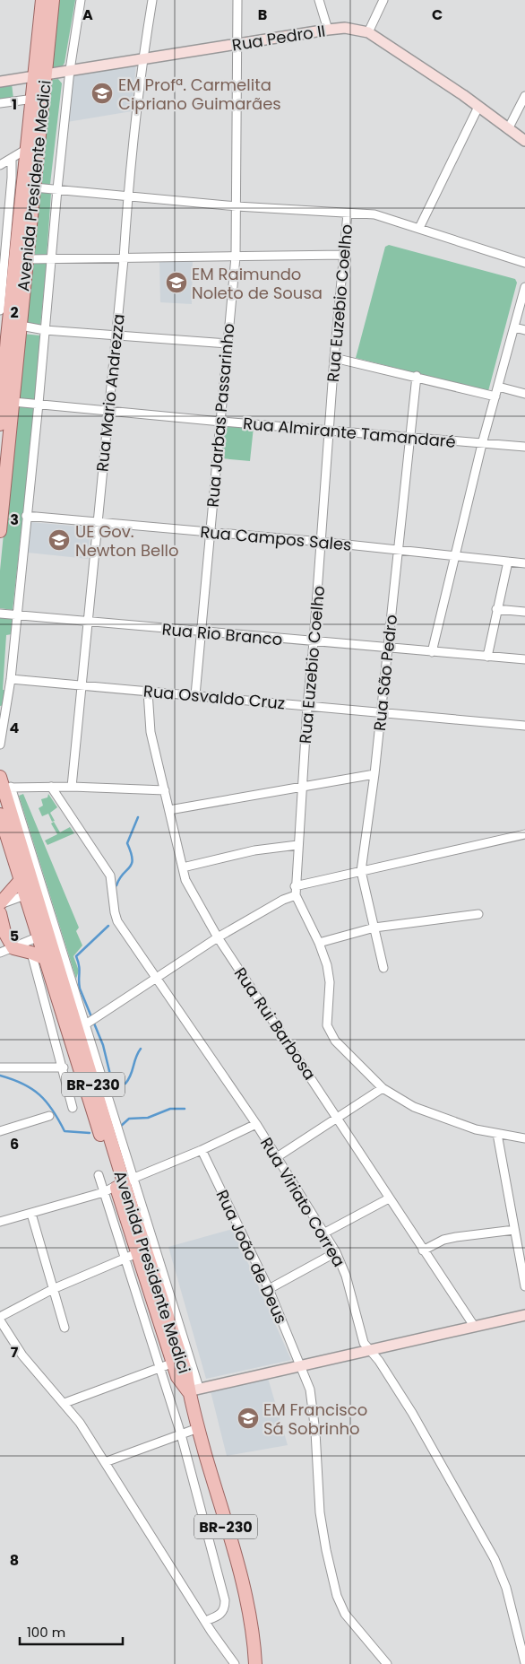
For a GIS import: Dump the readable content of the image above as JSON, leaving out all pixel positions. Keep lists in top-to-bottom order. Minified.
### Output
{"streets":{"main road":["Avenida Presidente Medici","BR-230"],"street":["Rua Pedro II","Rua Euzebio Coelho","Rua Mario Andrezza","Rua Jarbas Passarinho","Rua Almirante Tamandaré","Rua Campos Sales","Rua Rio Branco","Rua São Pedro","Rua Osvaldo Cruz","Rua Rui Barbosa","Rua Viriato Correa","Rua João de Deus"]},"crossings":[["Rua Pedro II","Avenida Presidente Medici"],["Rua Pedro II","Rua Mario Andrezza"],["Rua Pedro II","Rua Jarbas Passarinho"],["Avenida Presidente Medici","Rua Almirante Tamandaré"],["Avenida Presidente Medici","Rua Campos Sales"],["Avenida Presidente Medici","Rua Rio Branco"],["Avenida Presidente Medici","Rua Osvaldo Cruz"],["Avenida Presidente Medici","BR-230"],["Rua Euzebio Coelho","Rua Almirante Tamandaré"],["Rua Euzebio Coelho","Rua Campos Sales"],["Rua Euzebio Coelho","Rua Rio Branco"],["Rua Euzebio Coelho","Rua Osvaldo Cruz"],["Rua Mario Andrezza","Rua Almirante Tamandaré"],["Rua Mario Andrezza","Rua Campos Sales"],["Rua Mario Andrezza","Rua Rio Branco"],["Rua Mario Andrezza","Rua Osvaldo Cruz"],["Rua Jarbas Passarinho","Rua Almirante Tamandaré"],["Rua Jarbas Passarinho","Rua Campos Sales"],["Rua Jarbas Passarinho","Rua Rio Branco"],["Rua Jarbas Passarinho","Rua Osvaldo Cruz"],["Rua Almirante Tamandaré","Rua São Pedro"],["Rua Campos Sales","Rua São Pedro"],["Rua Rio Branco","Rua São Pedro"],["Rua São Pedro","Rua Osvaldo Cruz"],["Rua Osvaldo Cruz","Rua Rui Barbosa"]],"places":{"school or university":["EM Profª. Carmelita Cipriano Guimarães","EM Raimundo Noleto de Sousa","UE Gov. Newton Bello","EM Francisco Sá Sobrinho"]},"scale_bar":"100 m","grid":{"columns":["A","B","C"],"rows":["1","2","3","4","5","6","7","8"]}}
